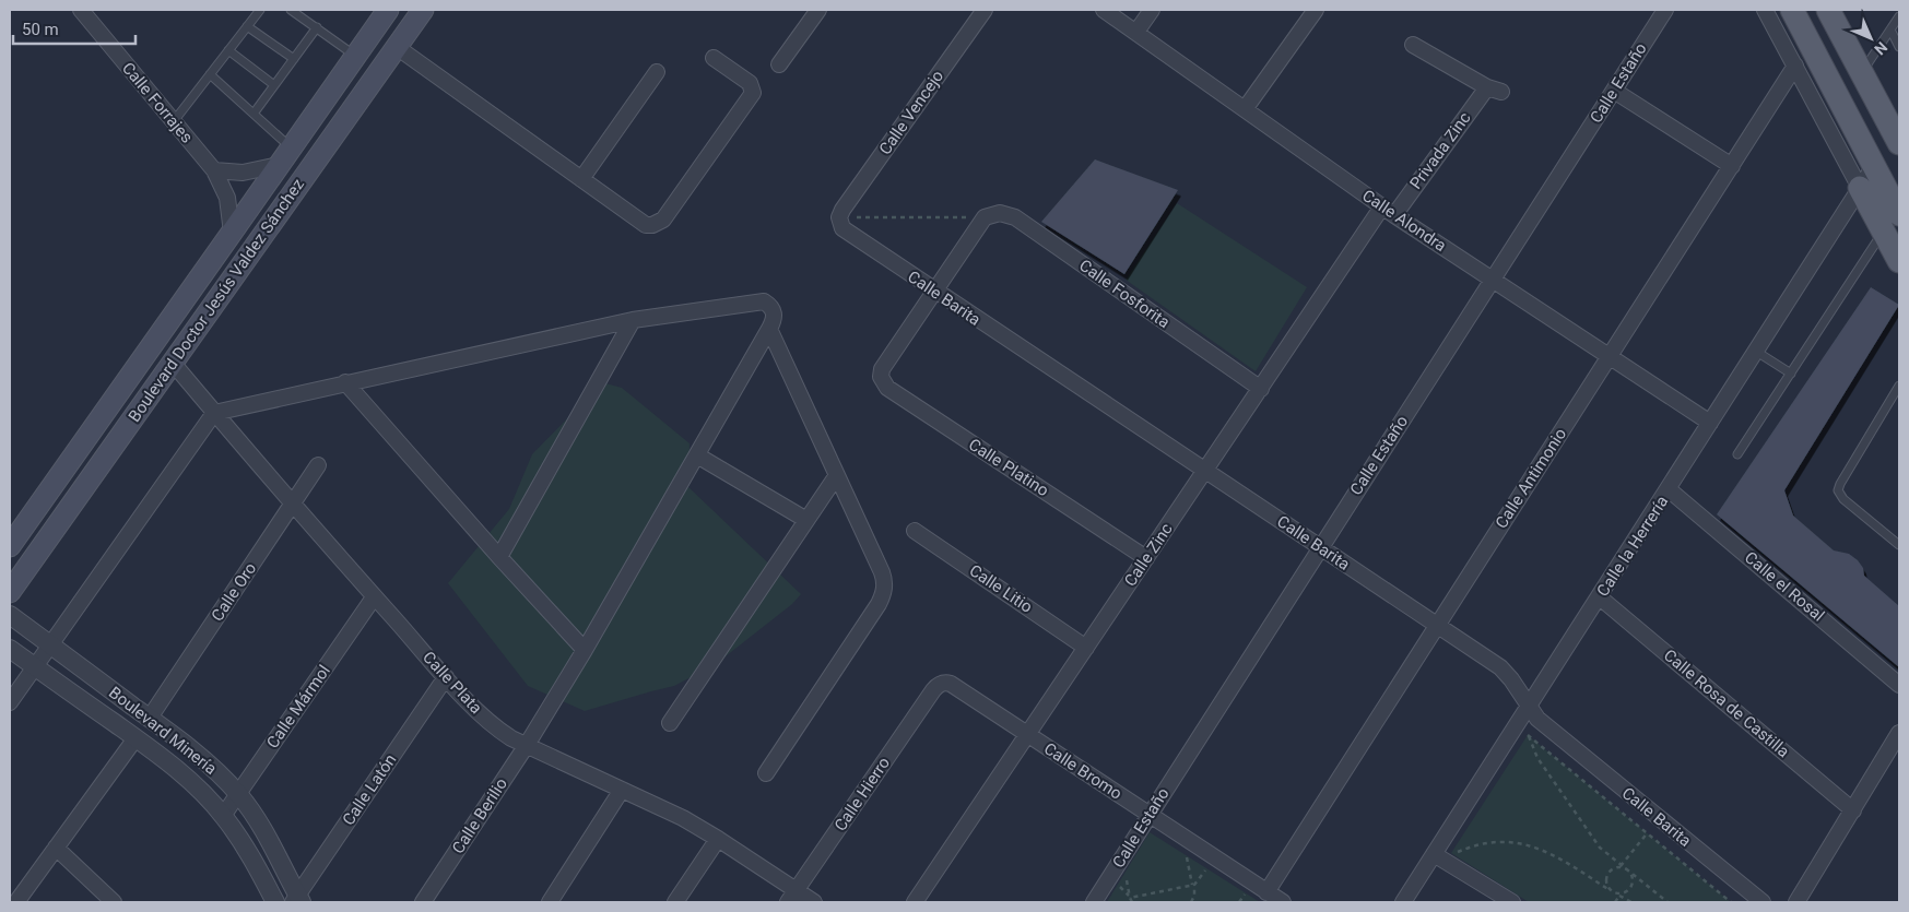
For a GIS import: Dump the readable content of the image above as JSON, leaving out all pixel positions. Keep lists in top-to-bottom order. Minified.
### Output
{"streets":{"main road":["Boulevard Doctor Jesús Valdez Sánchez"],"street":["Calle Estaño","Calle Forrajes","Calle Vencejo","Privada Zinc","Calle Alondra","Calle Fosforita","Calle Barita","Calle Platino","Calle Antimonio","Calle la Herrería","Calle Zinc","Calle el Rosal","Calle Litio","Calle Oro","Calle Plata","Calle Rosa de Castilla","Calle Mármol","Boulevard Minería","Calle Bromo","Calle Latón","Calle Hierro","Calle Berilio"]},"crossings":[["Calle Estaño","Calle Alondra"],["Calle Estaño","Calle Barita"],["Calle Estaño","Calle Bromo"],["Calle Forrajes","Boulevard Doctor Jesús Valdez Sánchez"],["Calle Vencejo","Calle Barita"],["Privada Zinc","Calle Alondra"],["Privada Zinc","Calle Zinc"],["Calle Alondra","Calle Antimonio"],["Calle Alondra","Calle la Herrería"],["Calle Alondra","Calle Zinc"],["Calle Fosforita","Calle Zinc"],["Calle Barita","Calle Platino"],["Calle Barita","Calle Antimonio"],["Calle Barita","Calle la Herrería"],["Calle Barita","Calle Zinc"],["Boulevard Doctor Jesús Valdez Sánchez","Calle Plata"],["Calle Platino","Calle Zinc"],["Calle Antimonio","Calle Bromo"],["Calle la Herrería","Calle el Rosal"],["Calle la Herrería","Calle Rosa de Castilla"],["Calle Zinc","Calle Litio"],["Calle Zinc","Calle Bromo"],["Calle Oro","Calle Plata"],["Calle Oro","Boulevard Minería"],["Calle Plata","Calle Mármol"],["Calle Plata","Calle Latón"],["Calle Plata","Calle Hierro"],["Calle Plata","Calle Berilio"],["Calle Mármol","Boulevard Minería"],["Boulevard Minería","Calle Latón"],["Calle Bromo","Calle Hierro"]],"scale_bar":"50 m","north":"bottom right"}
